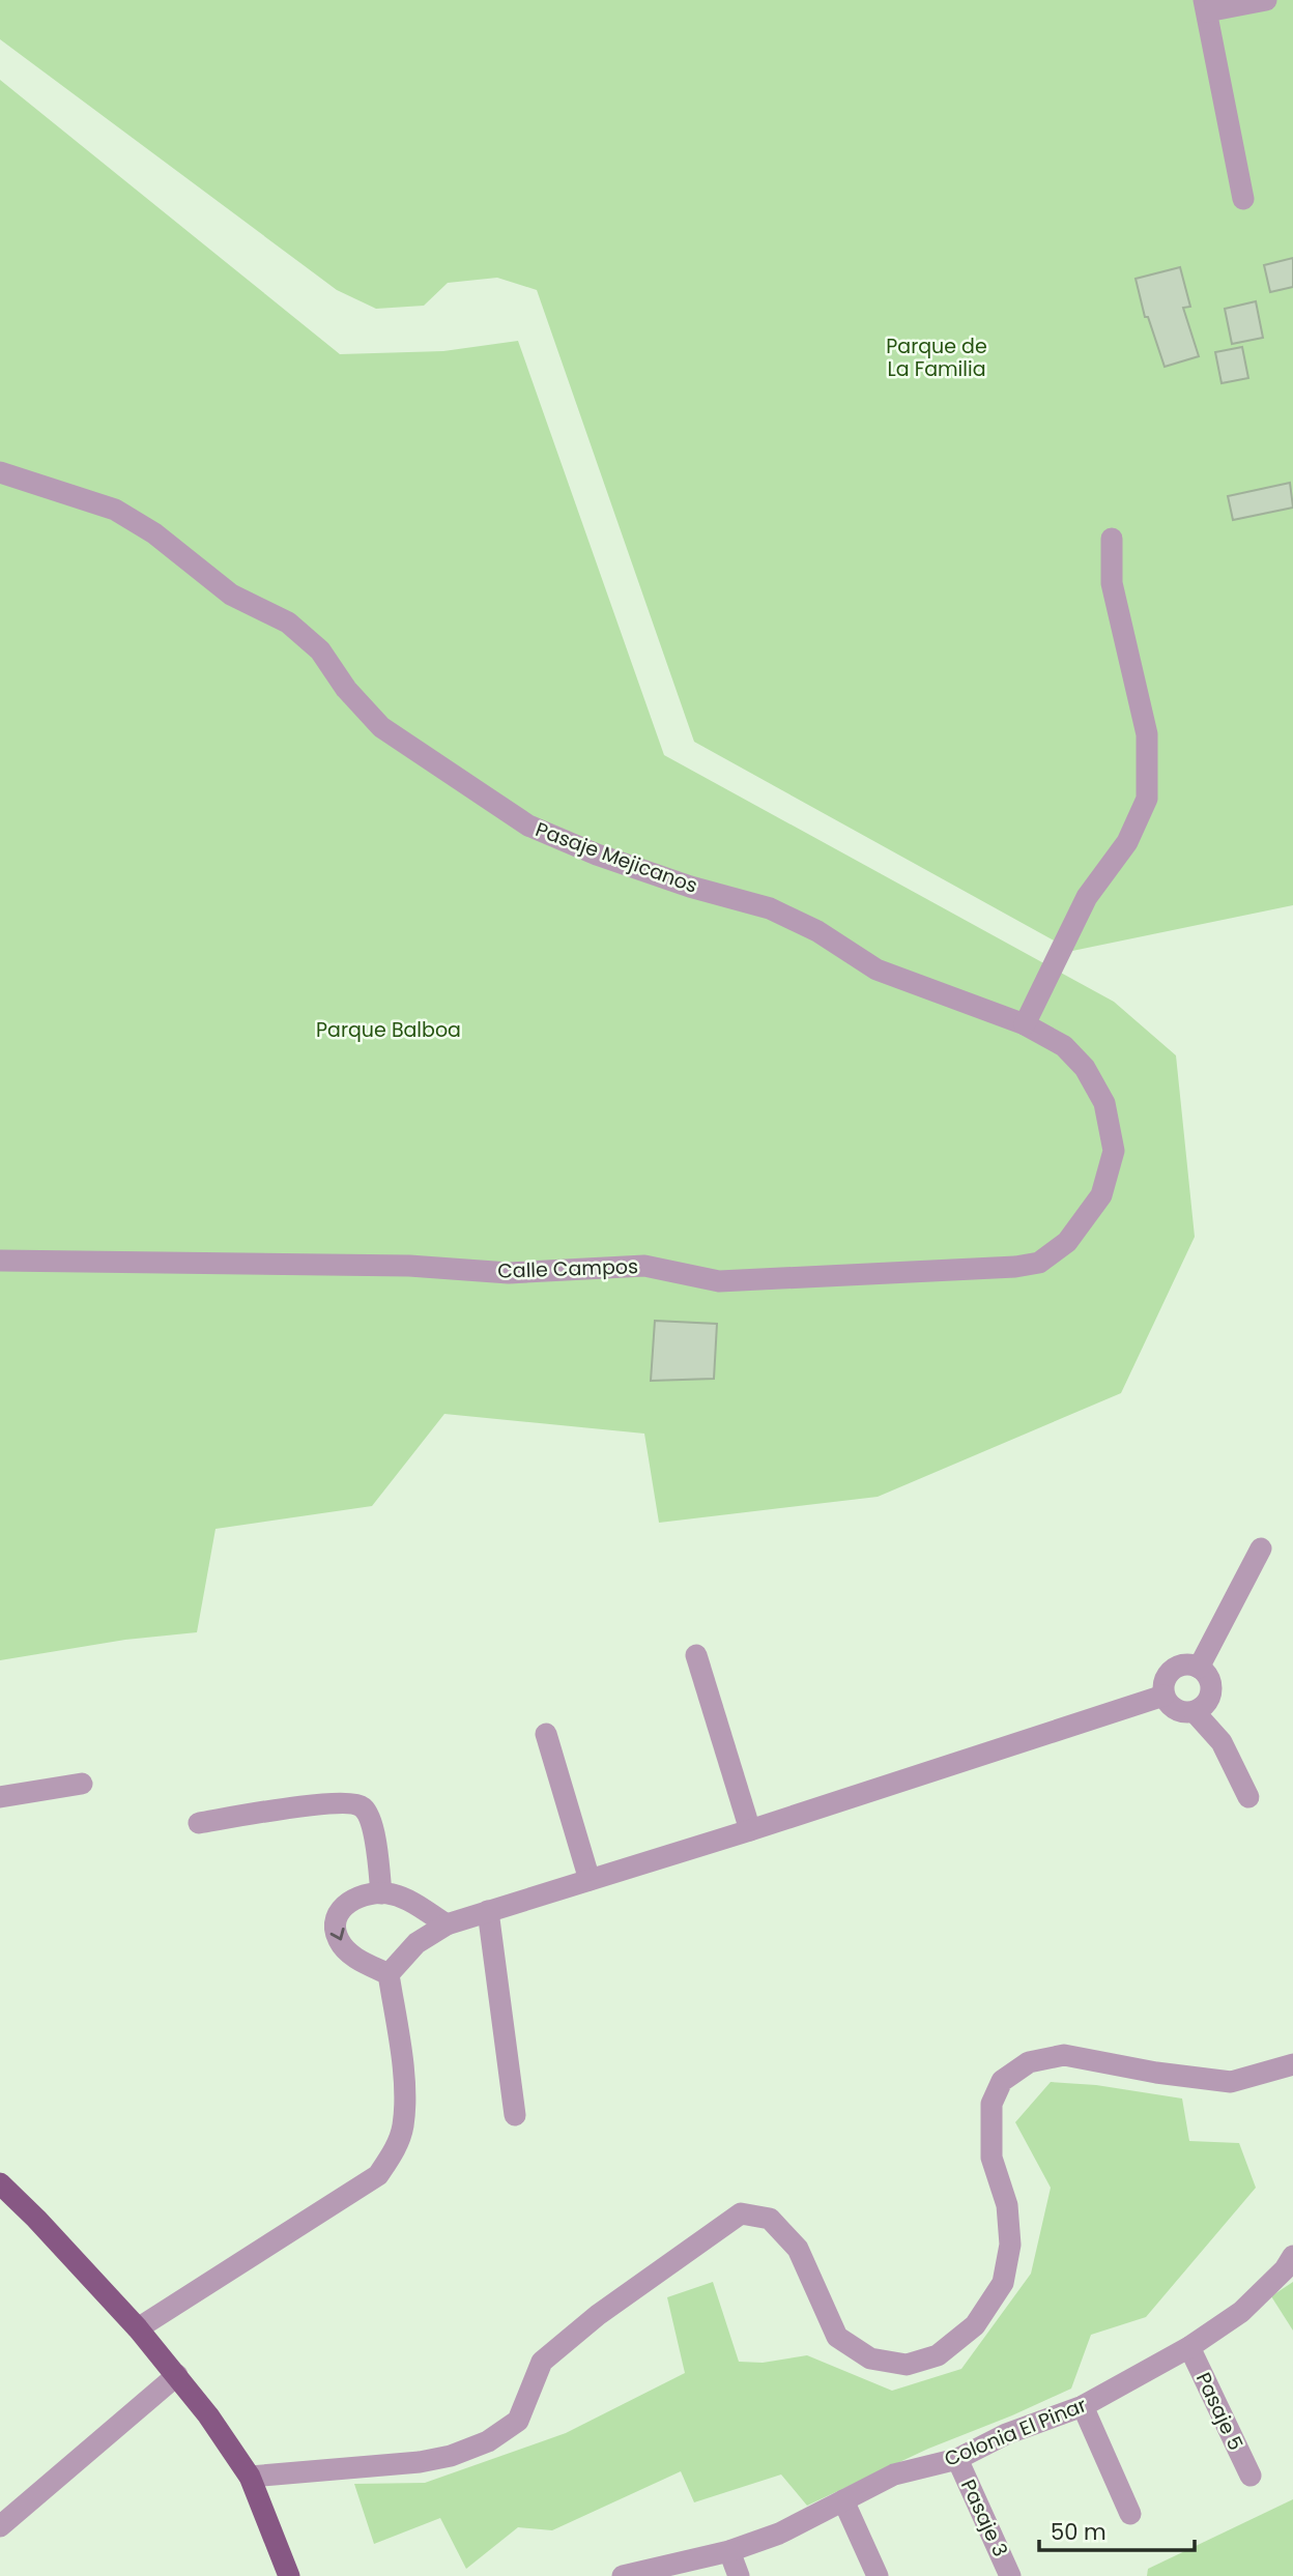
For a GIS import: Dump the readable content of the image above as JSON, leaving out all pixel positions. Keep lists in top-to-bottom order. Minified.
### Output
{"streets":{"street":["Pasaje Mejicanos","Calle Campos","Pasaje 5","Colonia El Pinar","Pasaje 3"]},"crossings":[["Pasaje Mejicanos","Calle Campos"],["Pasaje 5","Colonia El Pinar"],["Colonia El Pinar","Pasaje 3"]],"parks":["Parque de La Familia","Parque Balboa"],"scale_bar":"50 m"}
